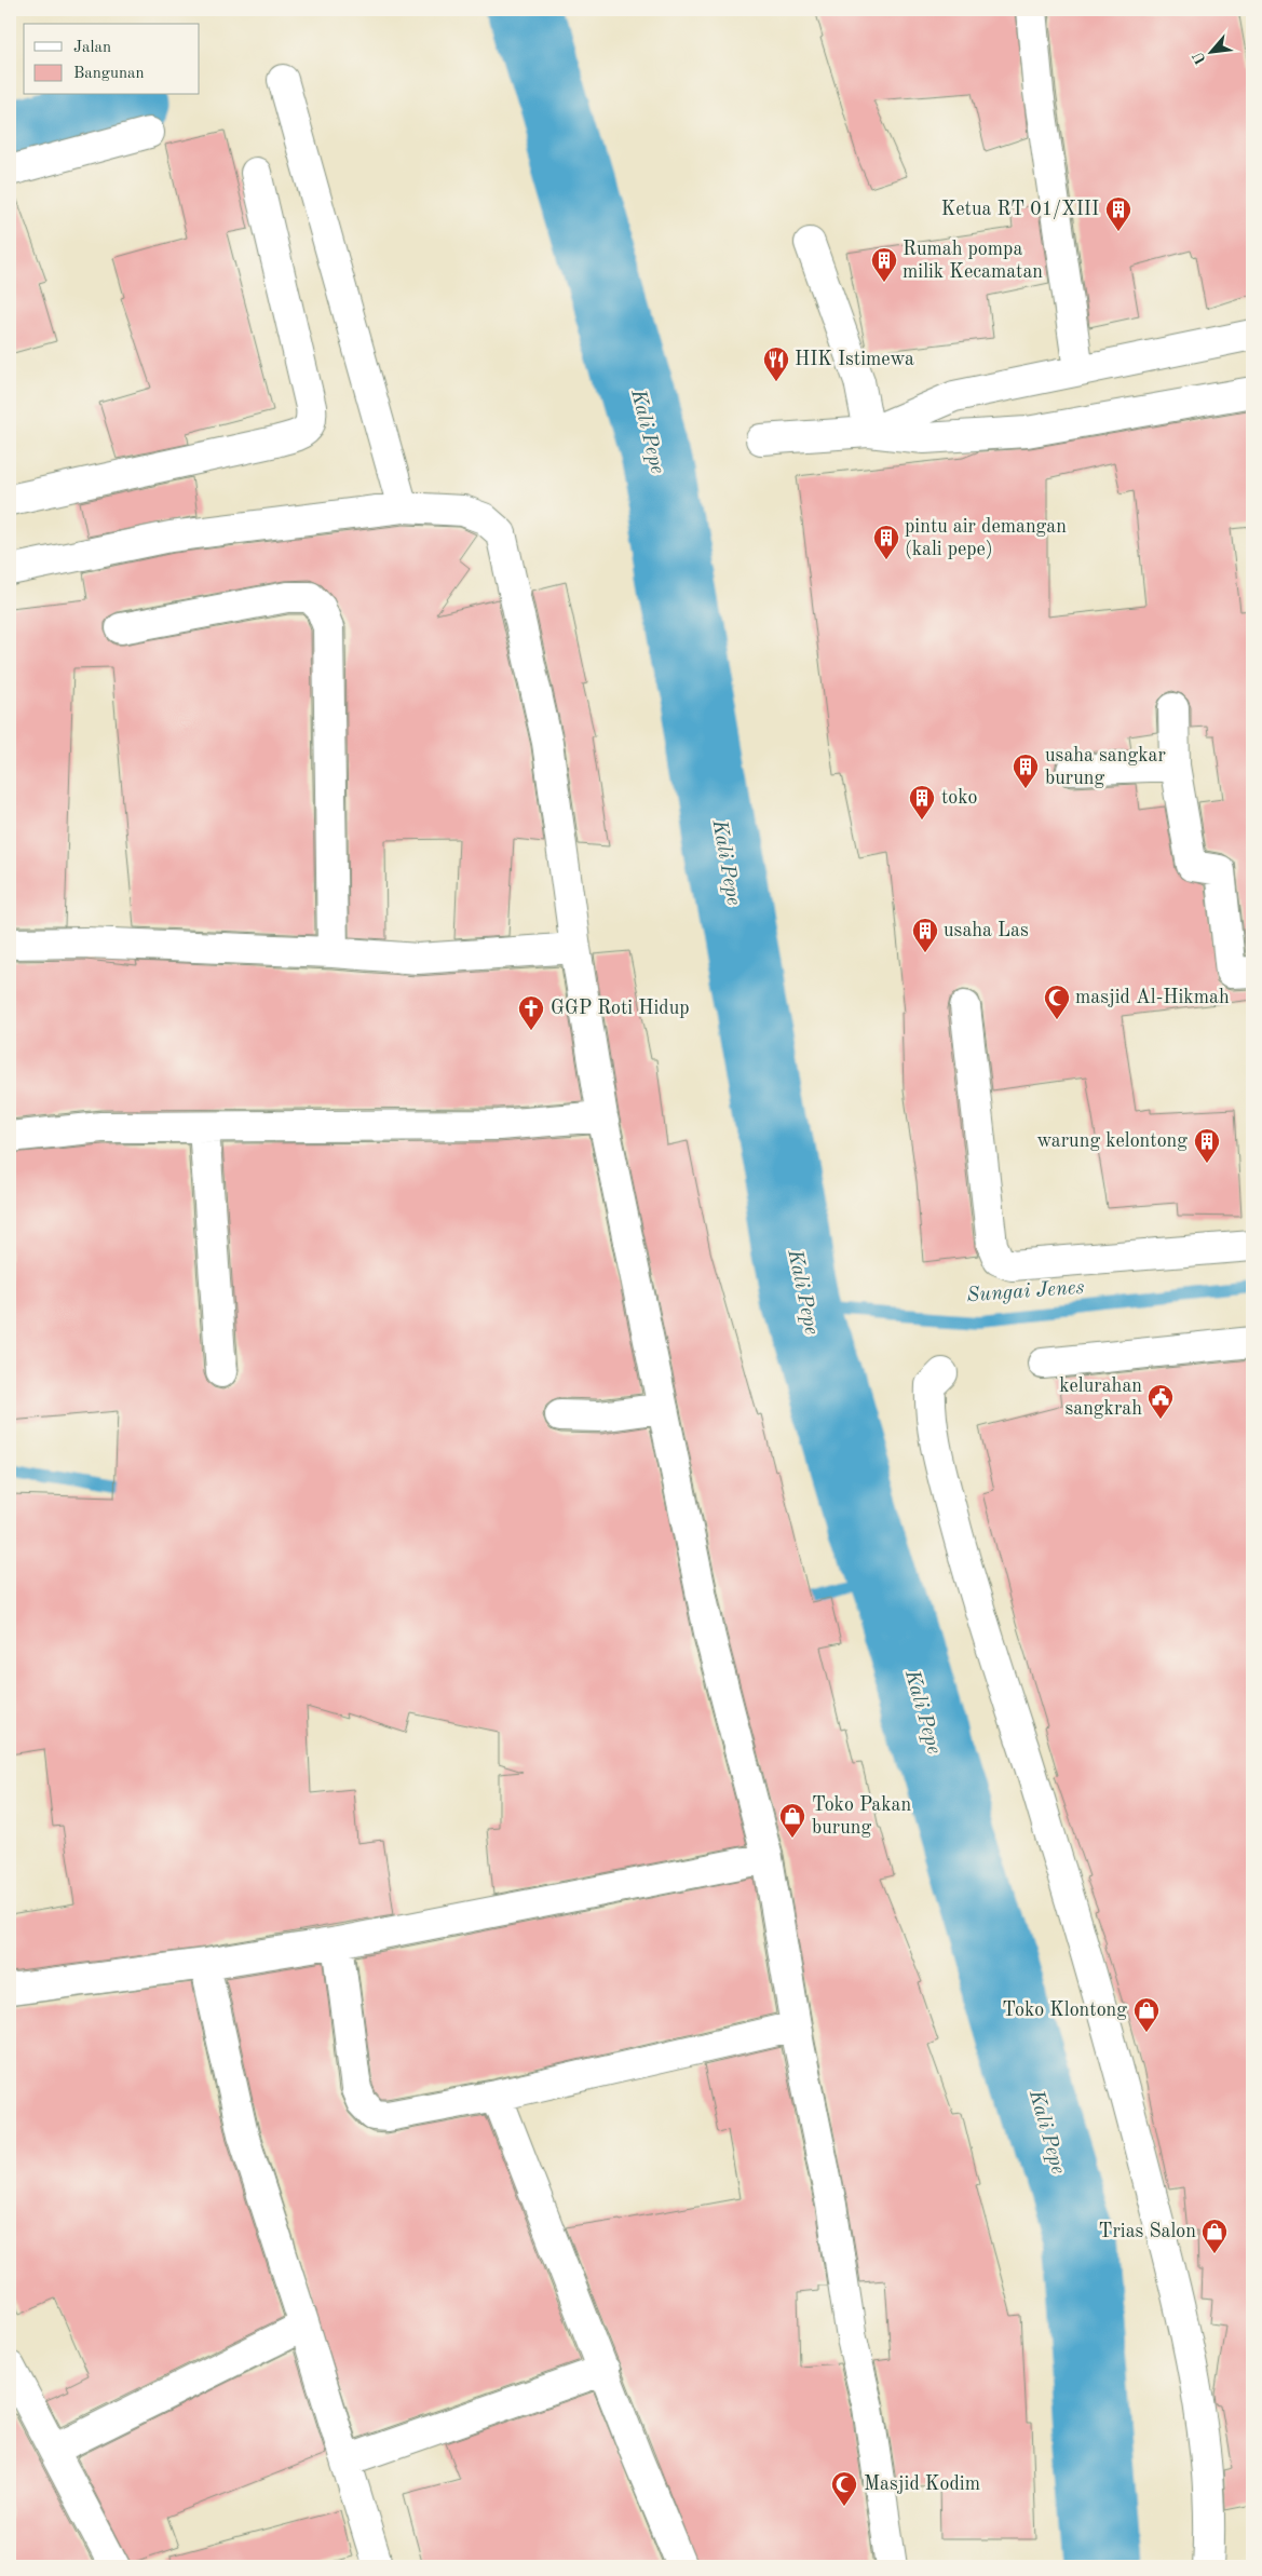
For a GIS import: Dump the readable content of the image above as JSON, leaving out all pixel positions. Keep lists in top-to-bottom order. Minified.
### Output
{"water":["Kali Pepe","Sungai Jenes"],"places":{"building":["Ketua RT 01/XIII","Rumah pompa milik Kecamatan","pintu air demangan (kali pepe)","usaha sangkar burung","toko","usaha Las","warung kelontong"],"restaurant":["HIK Istimewa"],"mosque":["masjid Al-Hikmah","Masjid Kodim"],"church":["GGP Roti Hidup"],"public building":["kelurahan sangkrah"],"shop":["Toko Pakan burung","Toko Klontong","Trias Salon"]},"legend":["Jalan","Bangunan"],"north":"bottom left"}
